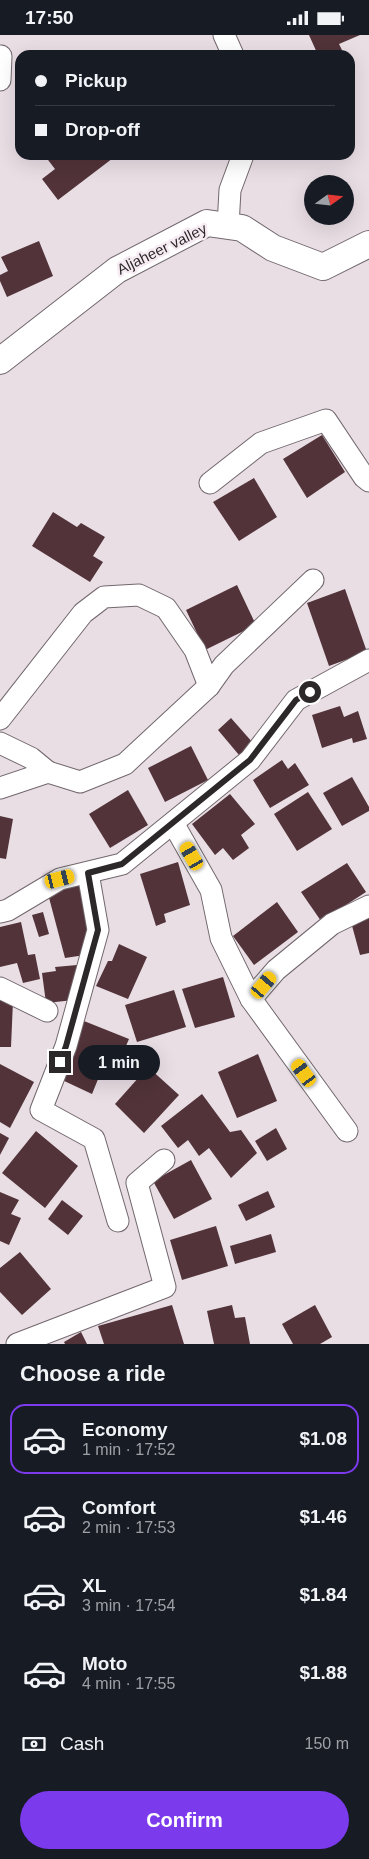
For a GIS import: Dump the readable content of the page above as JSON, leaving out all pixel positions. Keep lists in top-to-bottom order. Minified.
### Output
{"streets":{"street":["Aljaheer valley"]},"north":"right","page":{"status":"17:50","banner":["Pickup","Drop-off"],"bubble":"1 min","heading":"Choose a ride","list":[{"name":"Economy","note":"1 min · 17:52","value":"$1.08"},{"name":"Comfort","note":"2 min · 17:53","value":"$1.46"},{"name":"XL","note":"3 min · 17:54","value":"$1.84"},{"name":"Moto","note":"4 min · 17:55","value":"$1.88"}],"pay":["Cash","150 m"],"buttons":"Confirm"}}
